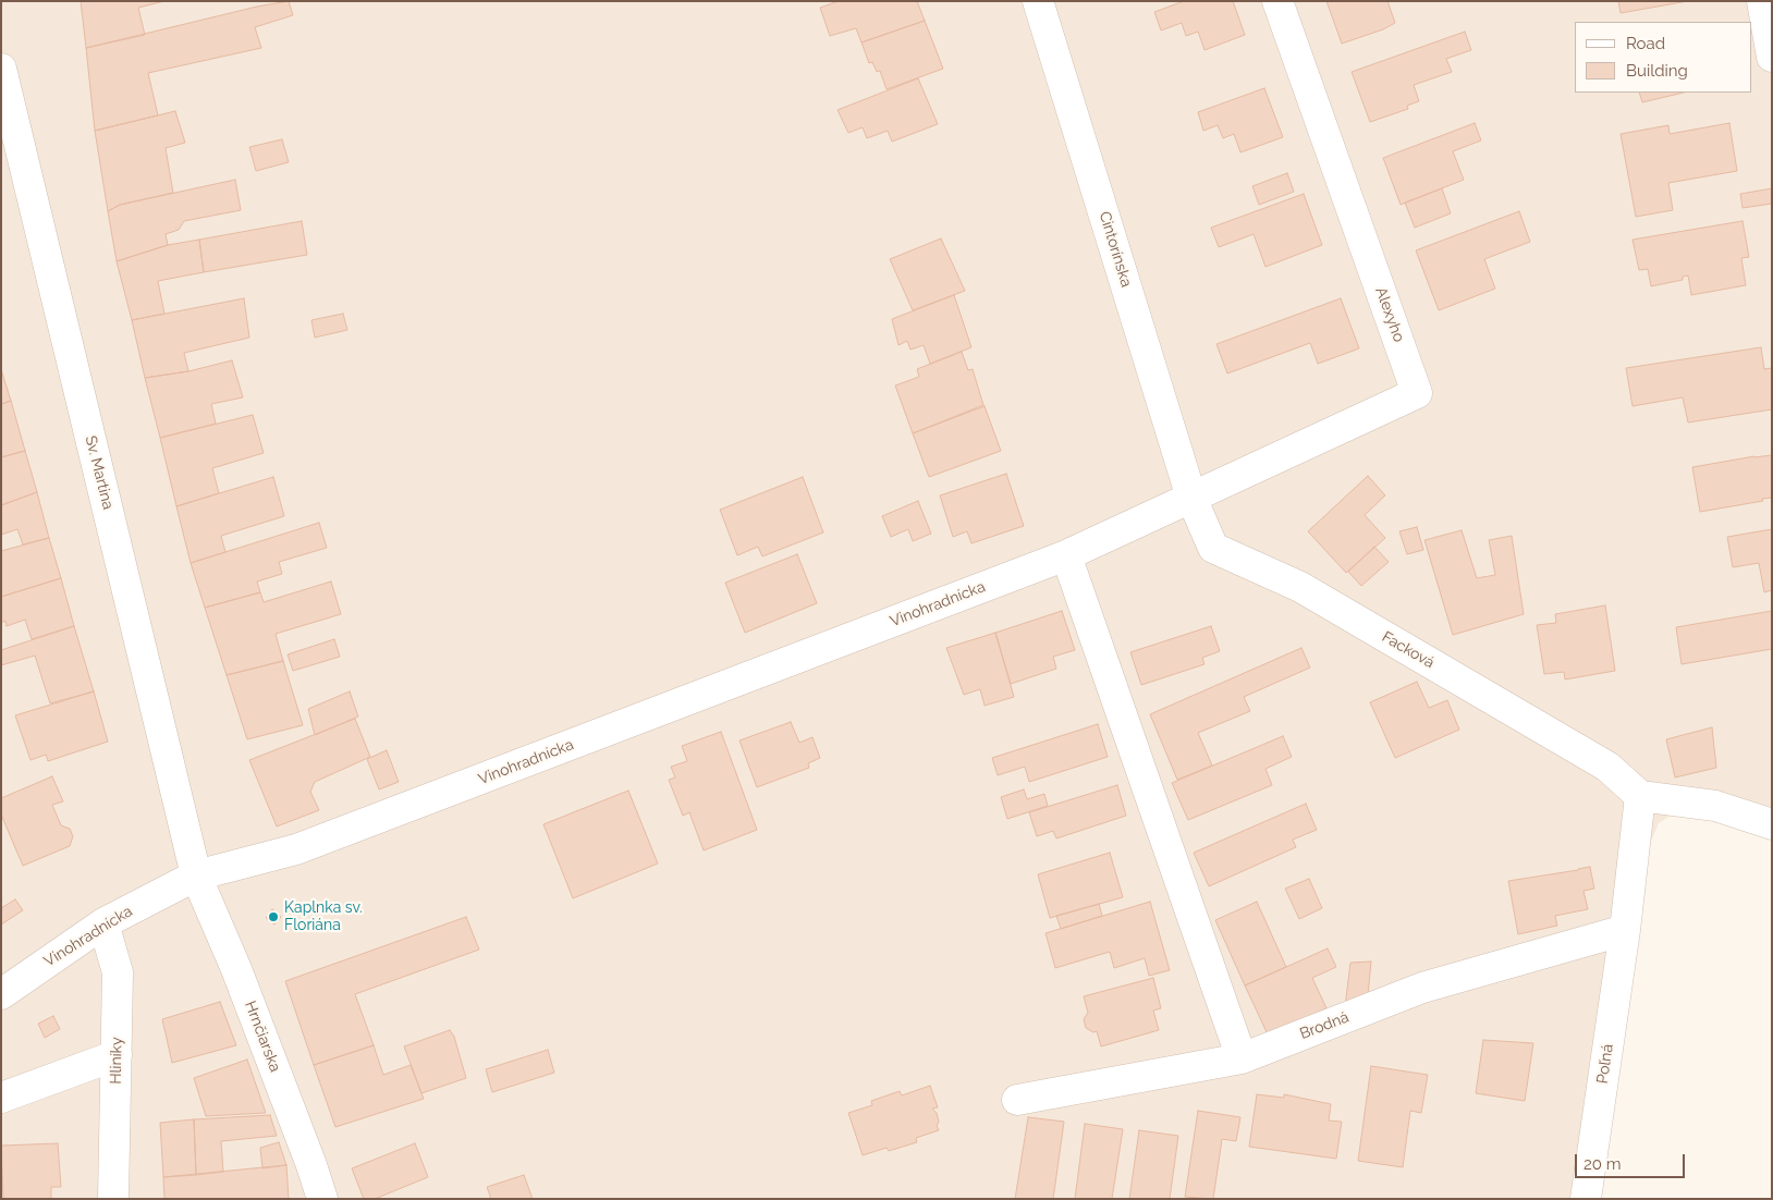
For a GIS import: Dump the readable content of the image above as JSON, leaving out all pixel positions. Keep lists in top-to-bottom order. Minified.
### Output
{"streets":{"street":["Cintorínska","Alexyho","Sv. Martina","Vinohradnícka","Facková","Brodná","Hrnčiarska","Hliníky","Poľná"]},"crossings":[["Cintorínska","Alexyho"],["Cintorínska","Vinohradnícka"],["Cintorínska","Facková"],["Alexyho","Vinohradnícka"],["Alexyho","Facková"],["Sv. Martina","Vinohradnícka"],["Sv. Martina","Hrnčiarska"],["Vinohradnícka","Facková"],["Vinohradnícka","Hrnčiarska"],["Vinohradnícka","Hliníky"],["Facková","Poľná"],["Brodná","Poľná"]],"places":["Kaplnka sv. Floriána"],"legend":["Road","Building"],"scale_bar":"20 m"}
